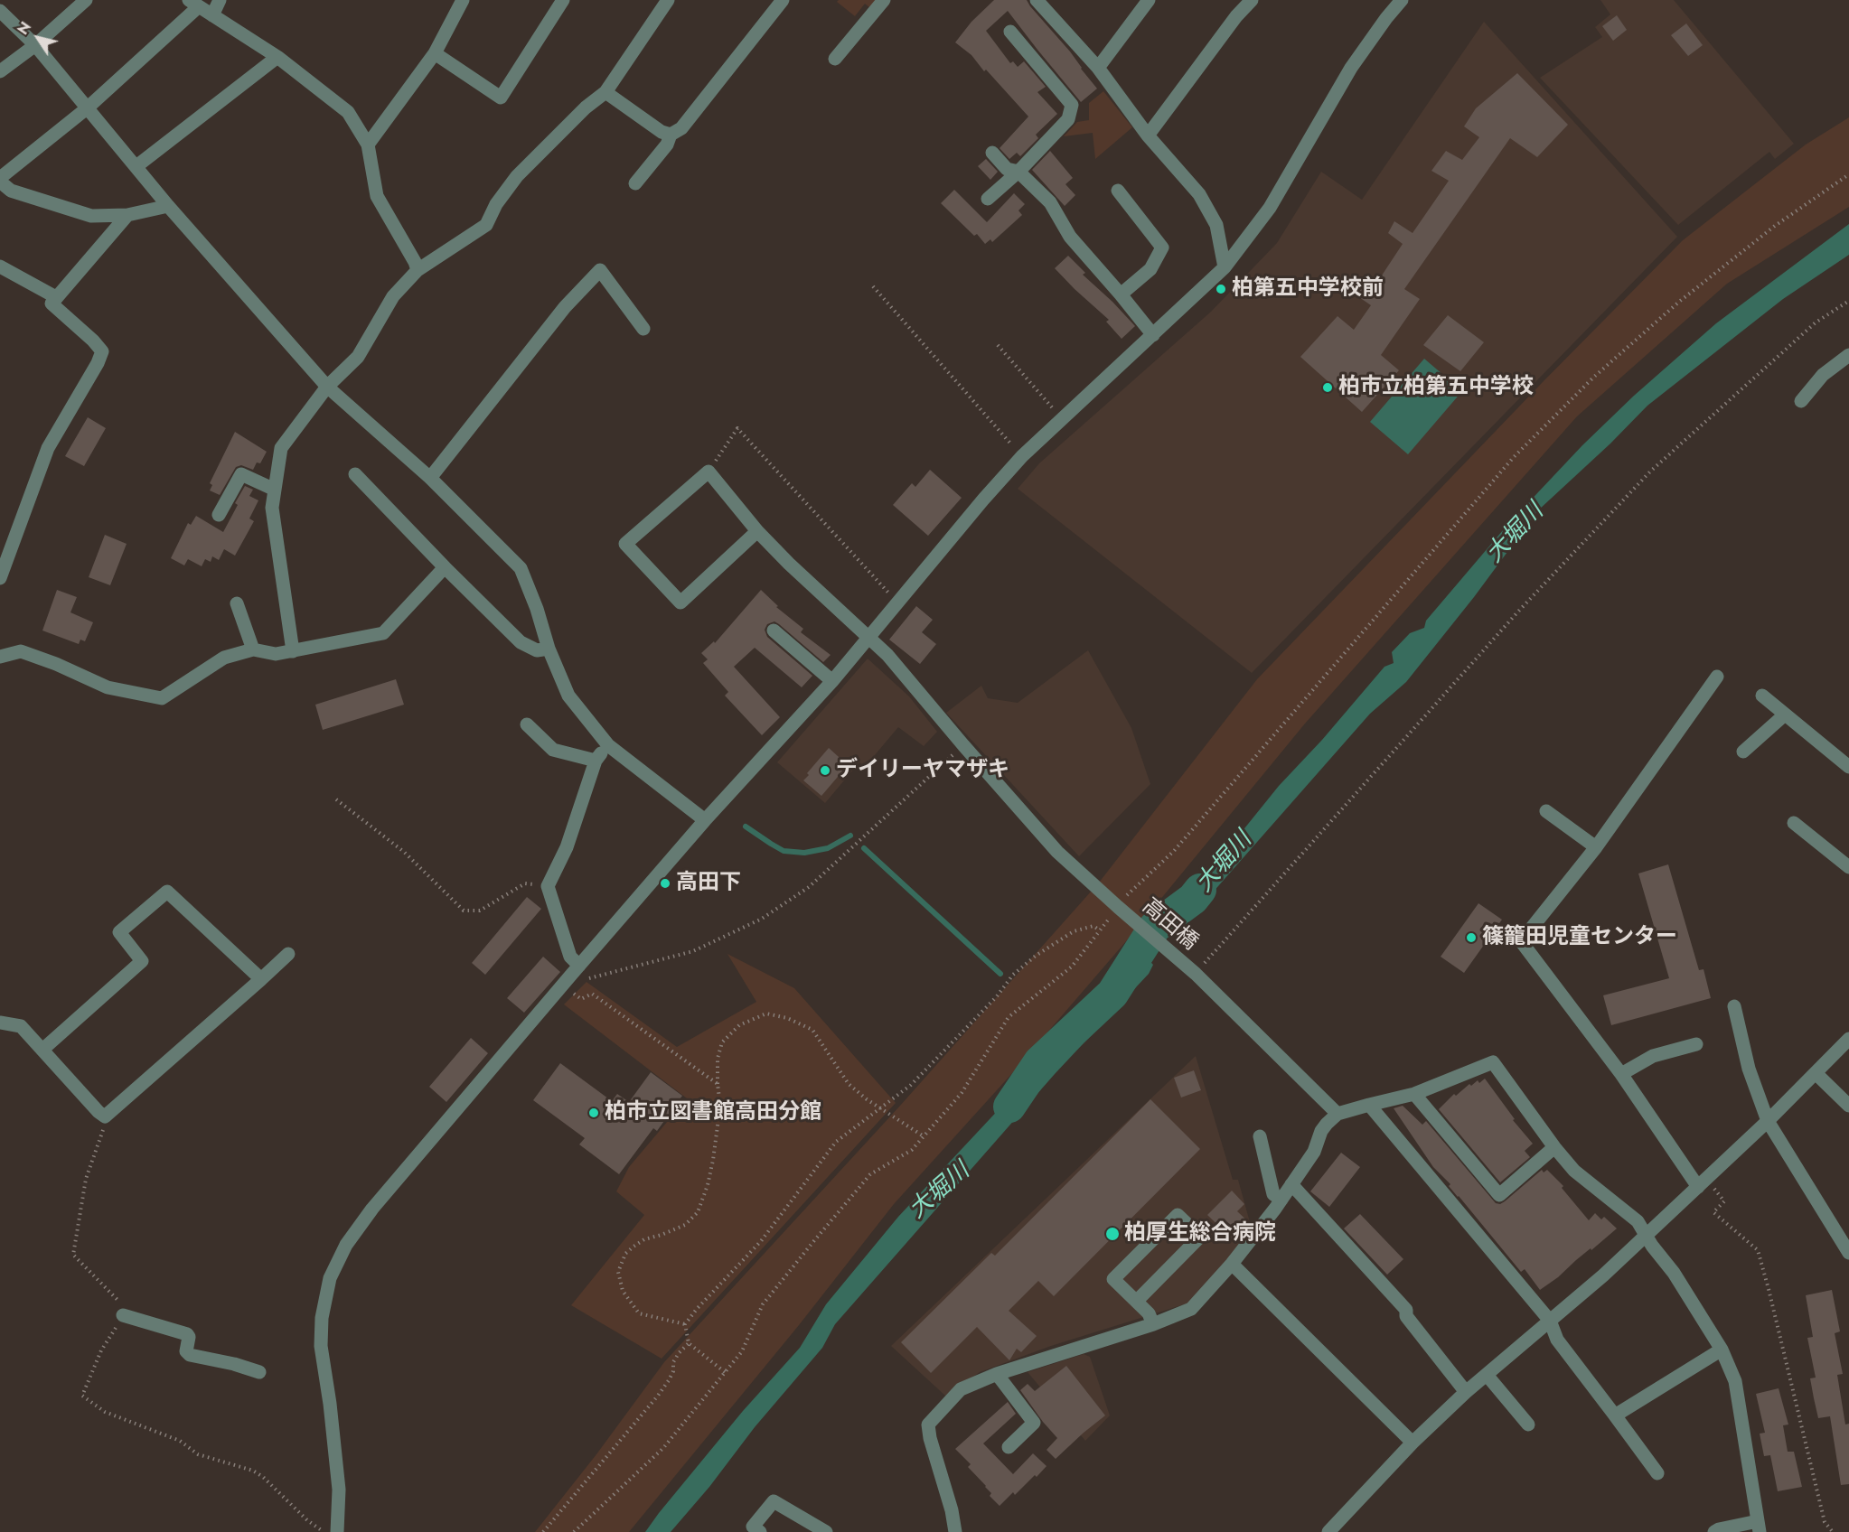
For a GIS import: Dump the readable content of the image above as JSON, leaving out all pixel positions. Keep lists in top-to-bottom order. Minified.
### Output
{"streets":{"street":["高田橋"]},"water":["大堀川"],"places":["柏第五中学校前","柏市立柏第五中学校","デイリーヤマザキ","高田下","篠籠田児童センター","柏市立図書館高田分館","柏厚生総合病院"],"north":"top left"}
